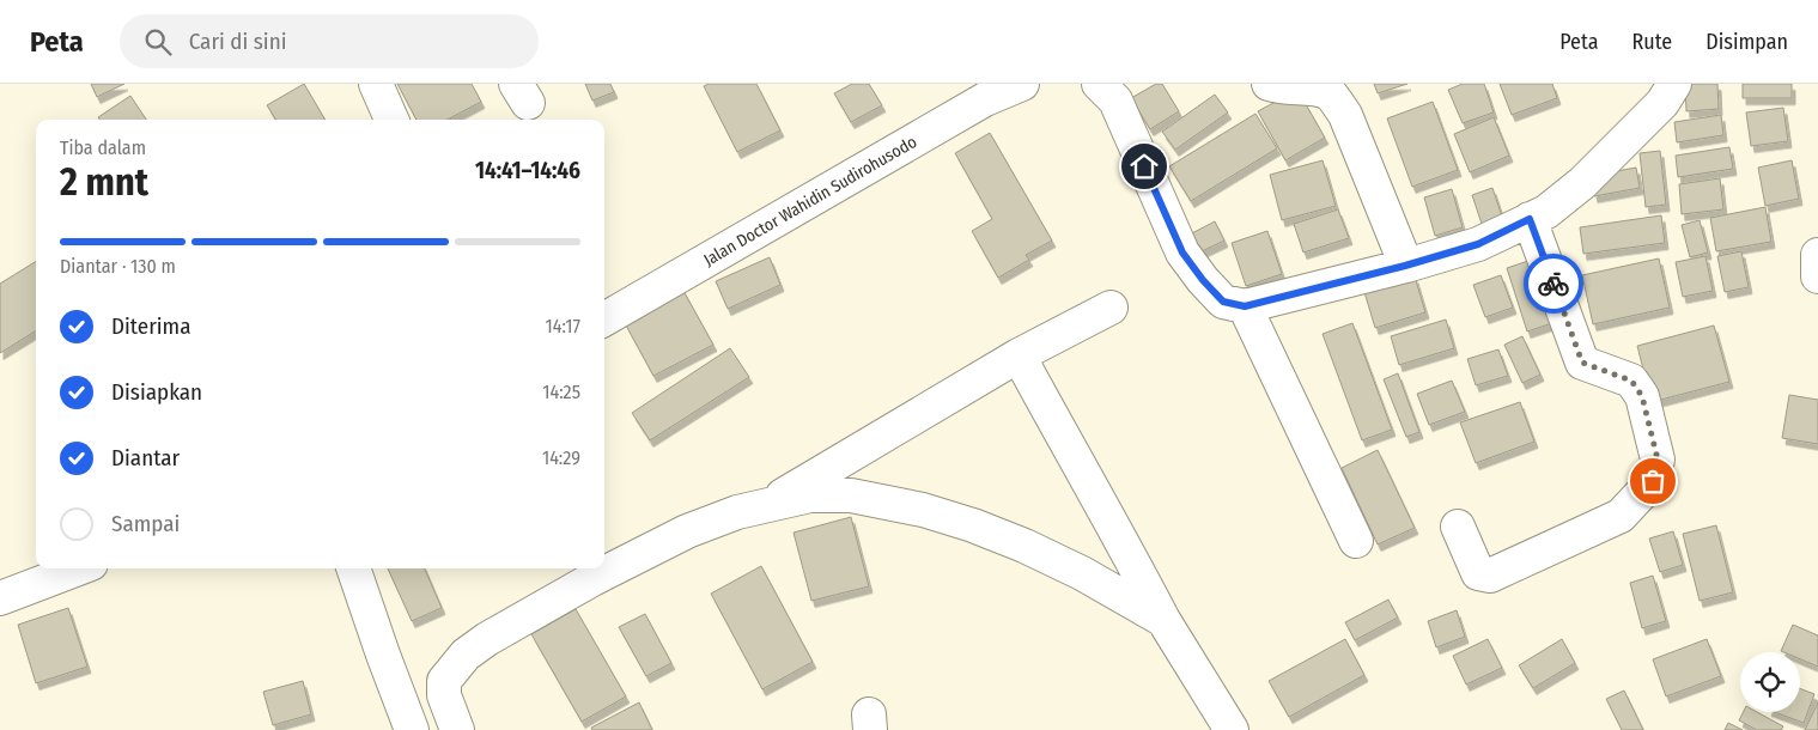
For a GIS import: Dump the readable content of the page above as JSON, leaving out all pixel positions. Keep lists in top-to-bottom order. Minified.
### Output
{"streets":{"street":["Jalan Doctor Wahidin Sudirohusodo"]},"page":{"header":"Peta","search":"Cari di sini","nav":["Peta","Rute","Disimpan"],"heading":["2 mnt","Tiba dalam","14:41–14:46"],"bar":"Diantar · 130 m","list":[["Diterima","14:17"],["Disiapkan","14:25"],["Diantar","14:29"],"Sampai"]}}
